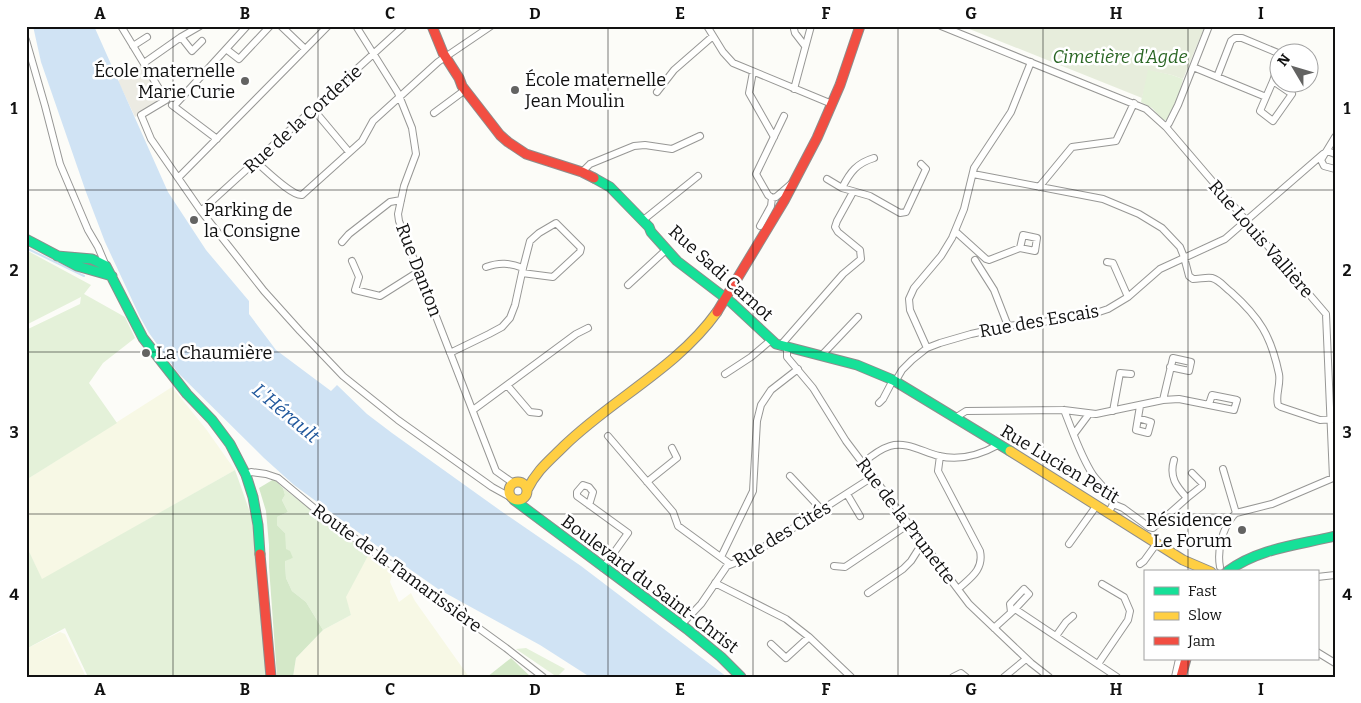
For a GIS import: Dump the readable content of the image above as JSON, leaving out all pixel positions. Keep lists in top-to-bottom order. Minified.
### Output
{"streets":{"street":["Rue de la Corderie","Rue Louis Vallière","Rue Danton","Rue Sadi Carnot","Rue des Escais","Rue Lucien Petit","Rue de la Prunette","Rue des Cités","Route de la Tamarissière","Boulevard du Saint-Christ"]},"crossings":[["Rue de la Corderie","Rue Danton"],["Rue Louis Vallière","Rue des Escais"],["Rue Danton","Boulevard du Saint-Christ"],["Rue Sadi Carnot","Rue Lucien Petit"],["Rue Sadi Carnot","Rue de la Prunette"],["Rue des Escais","Rue Lucien Petit"],["Rue Lucien Petit","Rue de la Prunette"],["Rue de la Prunette","Rue des Cités"],["Rue des Cités","Boulevard du Saint-Christ"]],"water":["L'Hérault"],"parks":["Cimetière d'Agde"],"places":["École maternelle Marie Curie","École maternelle Jean Moulin","Parking de la Consigne","La Chaumière","Résidence Le Forum"],"legend":["Fast","Slow","Jam"],"north":"top left","grid":{"columns":["A","B","C","D","E","F","G","H","I"],"rows":["1","2","3","4"]}}
